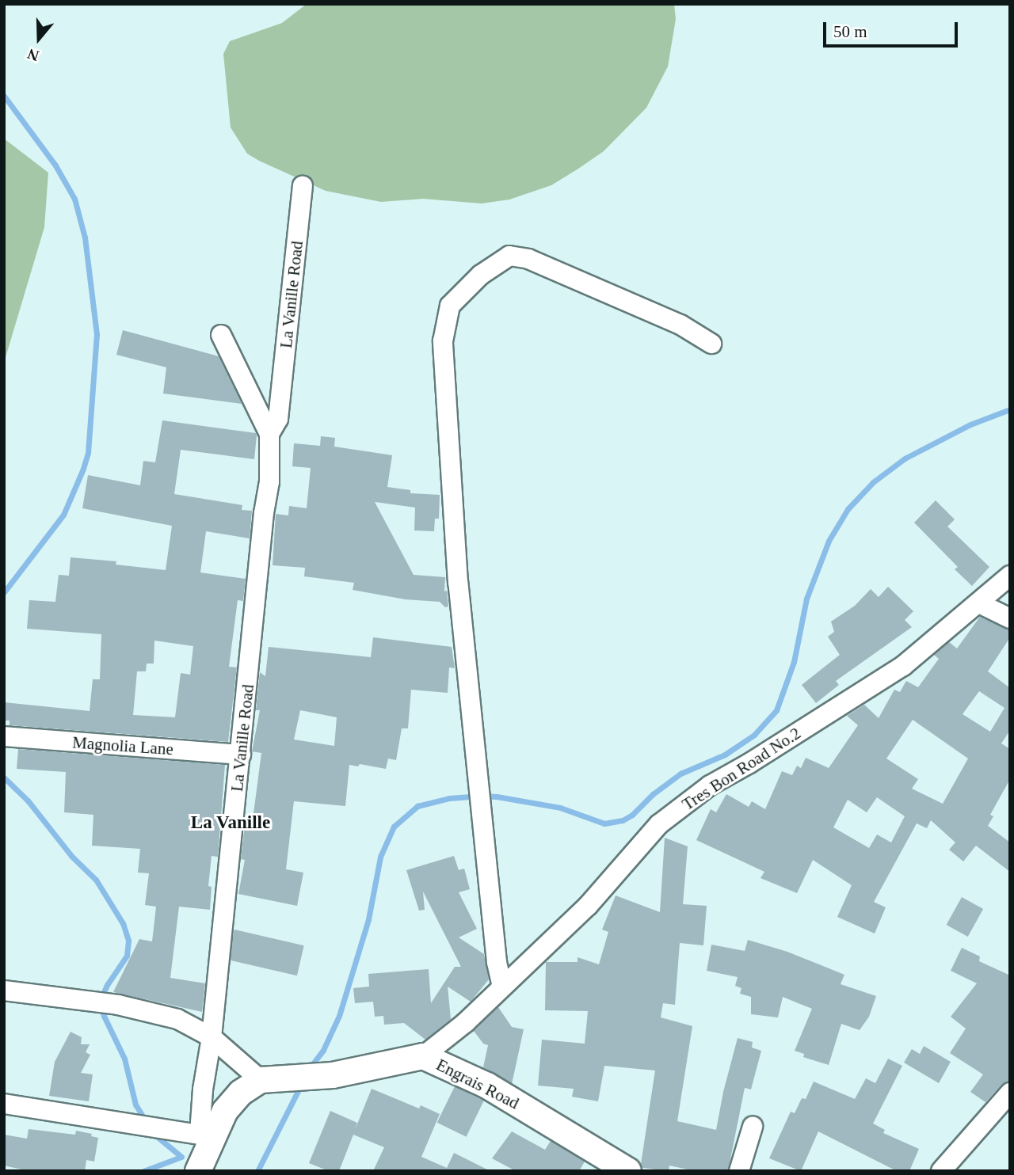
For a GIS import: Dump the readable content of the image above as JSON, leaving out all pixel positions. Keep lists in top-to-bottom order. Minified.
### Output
{"streets":{"street":["La Vanille Road","Magnolia Lane","Tres Bon Road No.2","Engrais Road"]},"crossings":[["La Vanille Road","Magnolia Lane"],["Tres Bon Road No.2","Engrais Road"]],"districts":["La Vanille"],"scale_bar":"50 m","north":"bottom"}
